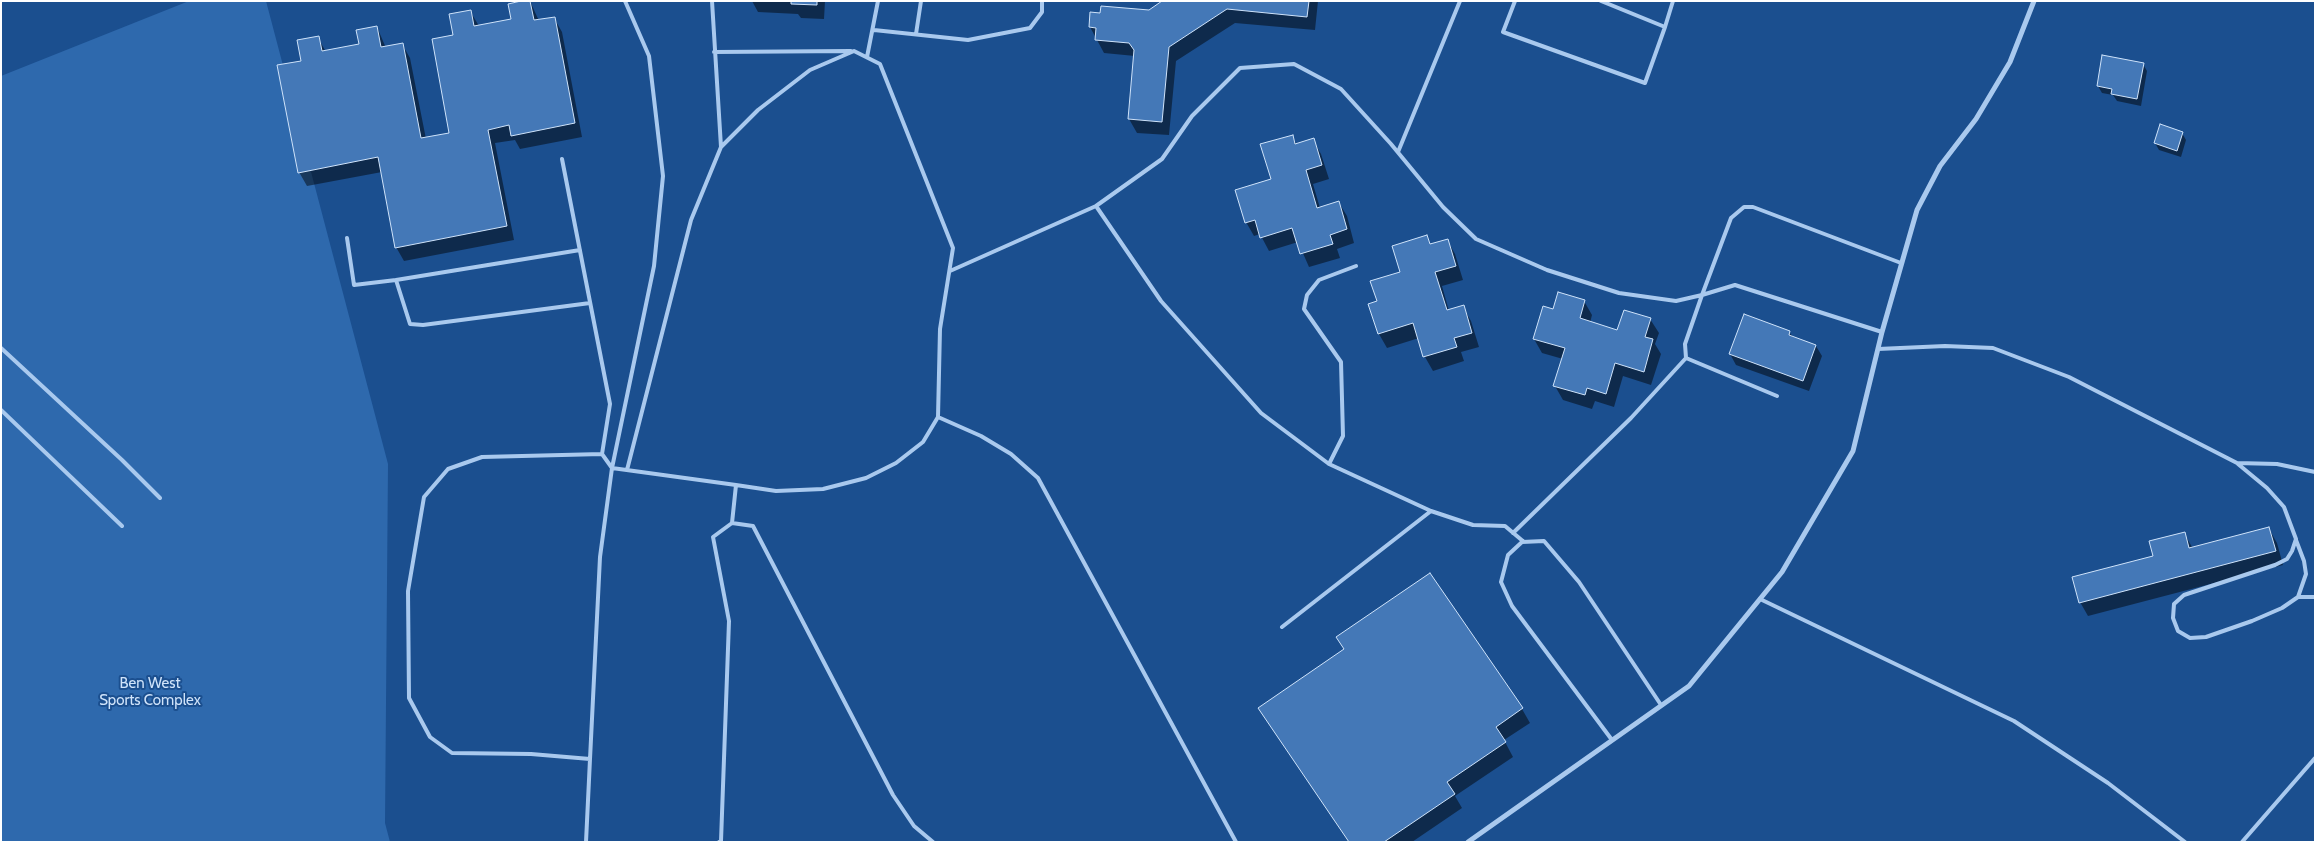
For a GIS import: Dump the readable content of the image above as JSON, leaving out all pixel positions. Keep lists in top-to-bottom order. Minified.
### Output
{"parks":["Ben West Sports Complex"]}
